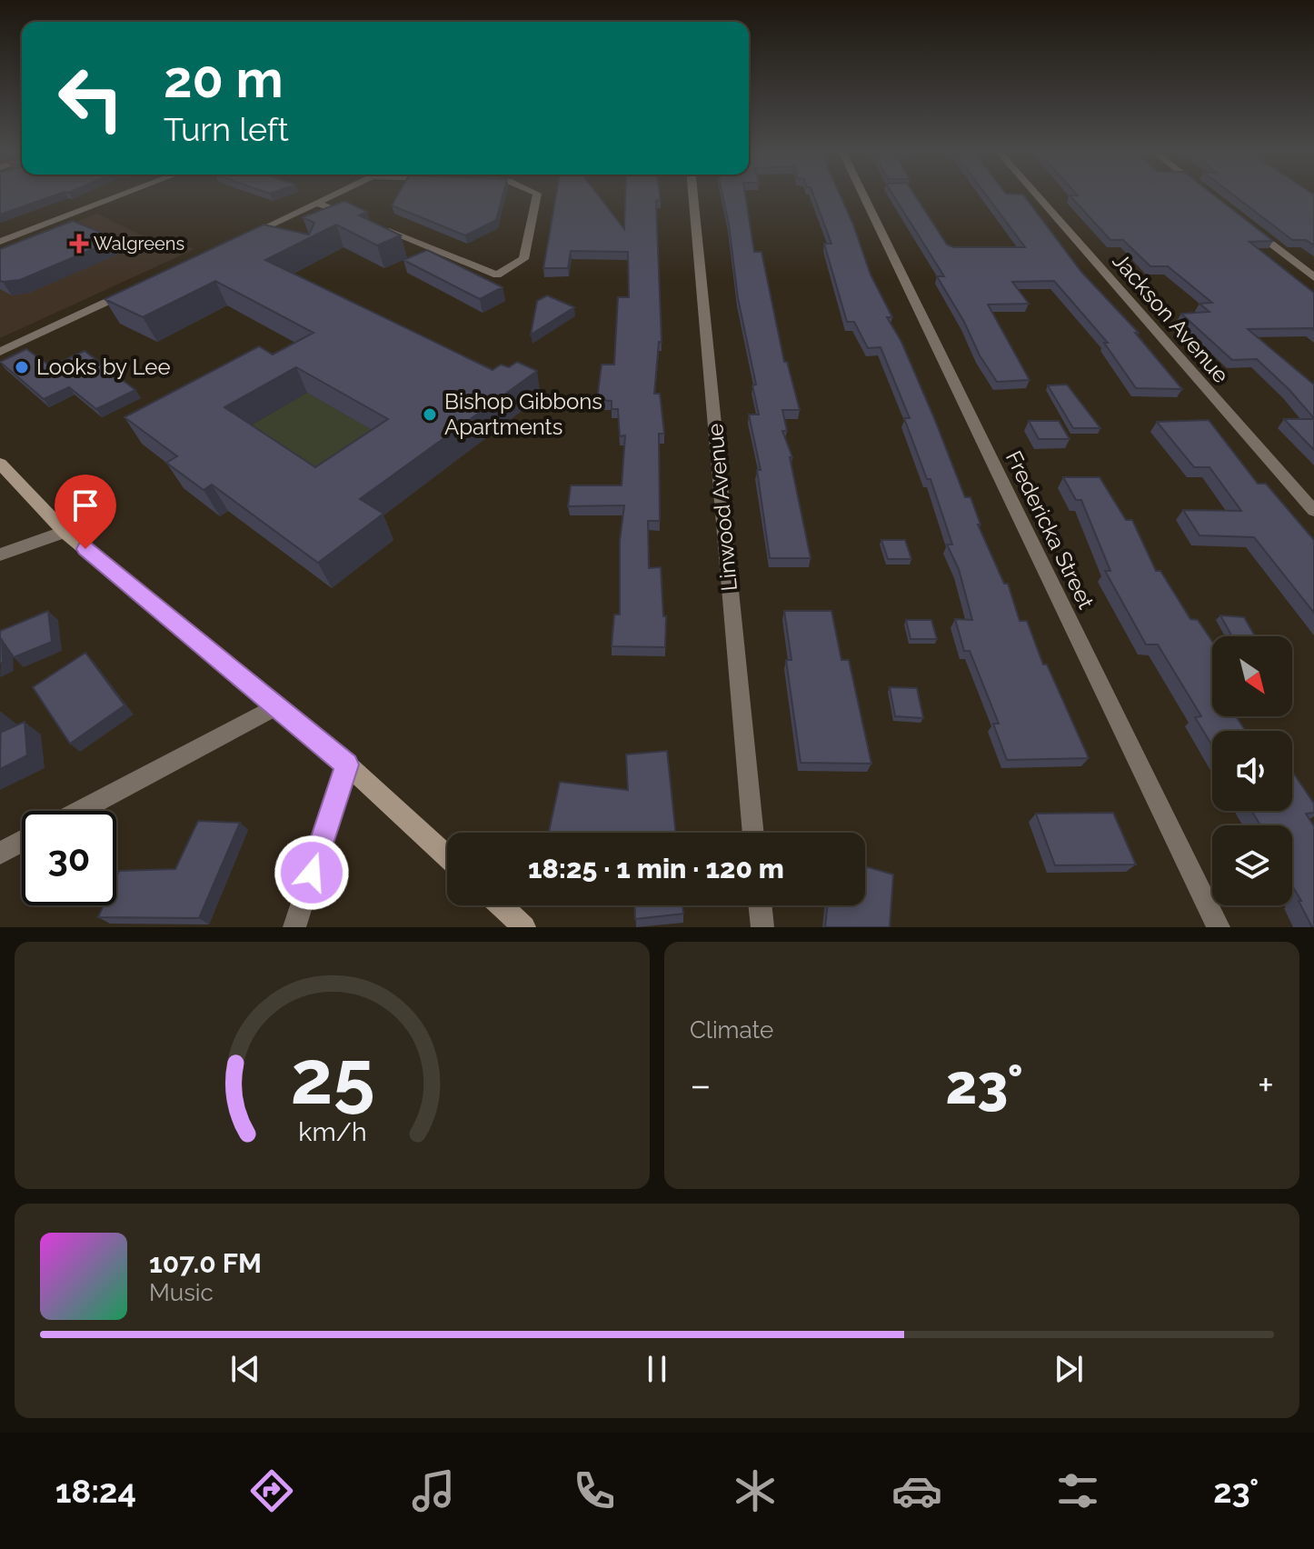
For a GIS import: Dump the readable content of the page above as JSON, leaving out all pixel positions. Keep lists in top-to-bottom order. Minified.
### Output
{"streets":{"street":["Jackson Avenue","Linwood Avenue","Fredericka Street"]},"places":{"health":["Walgreens"],"other":["Looks by Lee","Bishop Gibbons Apartments"]},"north":"bottom right","page":{"turn":["20 m","Turn left"],"limit":"30","trip":"18:25 · 1 min · 120 m","tile":"Climate","heat":["−","23°","+"],"song":["107.0 FM","Music"],"tabs":["18:24","23°"],"gauge":["25","km/h"]}}
